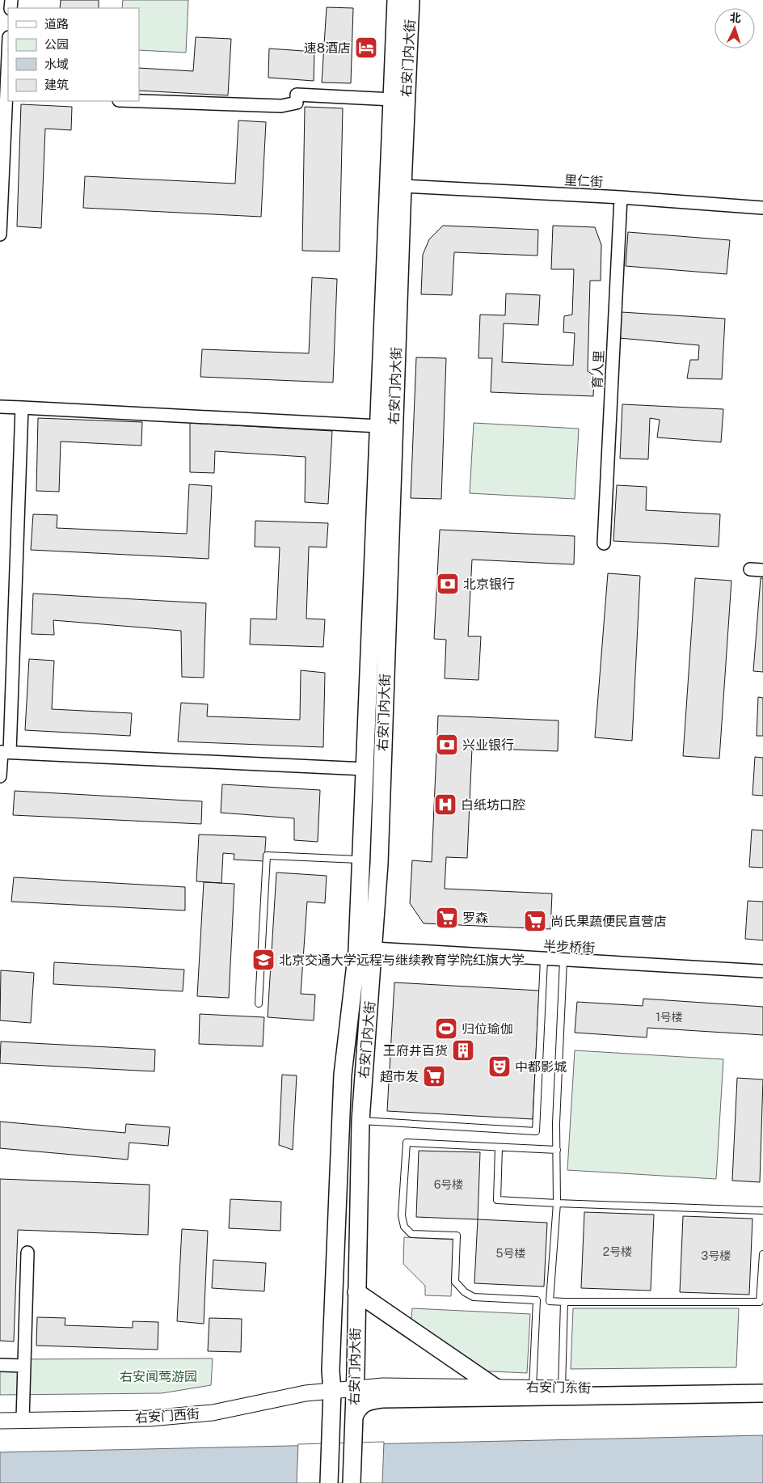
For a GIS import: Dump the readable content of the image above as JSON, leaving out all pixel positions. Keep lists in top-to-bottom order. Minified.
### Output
{"streets":{"main road":["右安门内大街"],"street":["里仁街","育人里","半步桥街","右安门东街","右安门西街"]},"crossings":[["右安门内大街","里仁街"],["右安门内大街","半步桥街"],["右安门内大街","右安门东街"],["右安门内大街","右安门西街"],["里仁街","育人里"],["右安门东街","右安门西街"]],"parks":["右安闻莺游园"],"places":{"hotel":["速8酒店"],"bank":["北京银行","兴业银行"],"hospital":["白纸坊口腔"],"supermarket":["罗森","尚氏果蔬便民直营店","超市发"],"school or university":["北京交通大学远程与继续教育学院红旗大学"],"sports":["归位瑜伽"],"building":["王府井百货"],"theatre":["中都影城"]},"house_numbers":["1号楼","6号楼","2号楼","5号楼","3号楼"],"legend":["道路","公园","水域","建筑"],"north":"top"}
